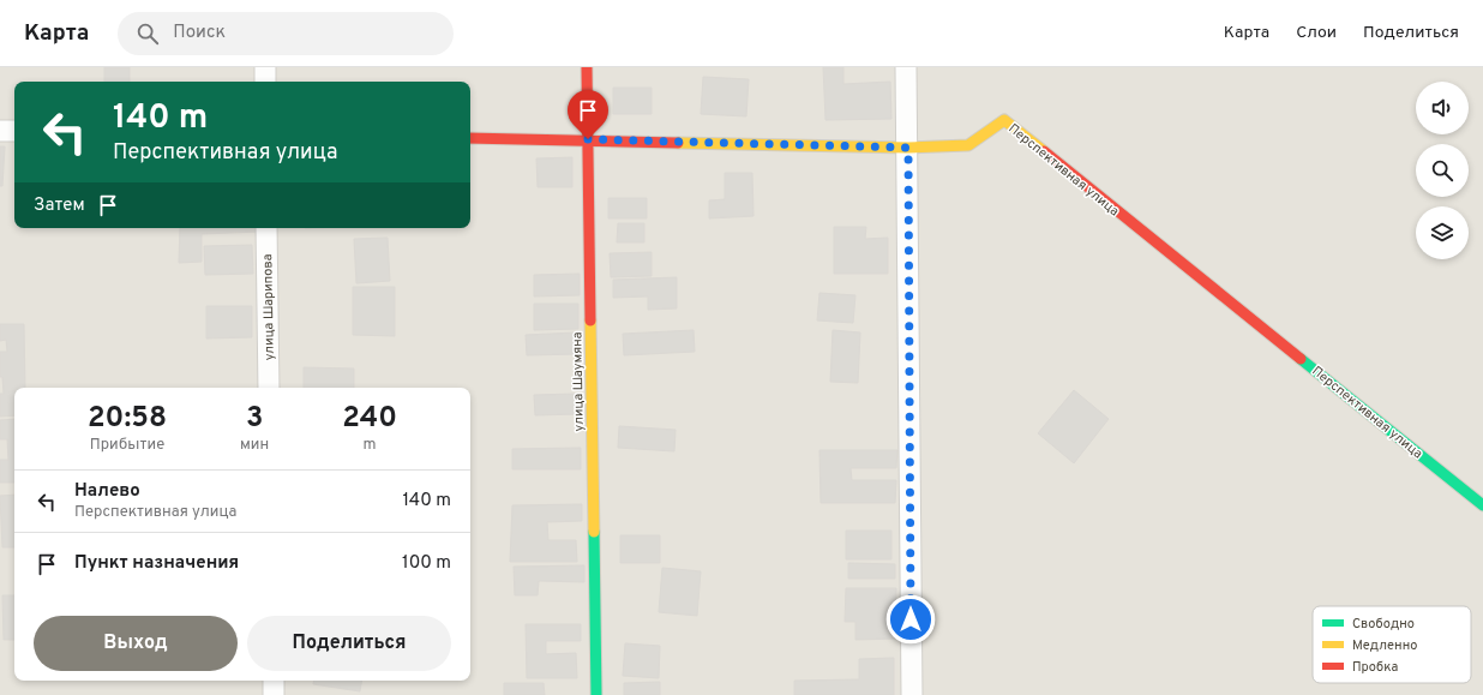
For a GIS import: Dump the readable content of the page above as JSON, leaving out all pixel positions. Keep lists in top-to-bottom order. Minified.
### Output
{"streets":{"street":["Перспективная улица","улица Шарипова","улица Шаумяна"]},"crossings":[["Перспективная улица","улица Шаумяна"]],"legend":["Свободно","Медленно","Пробка"],"page":{"header":"Карта","search":"Поиск","nav":["Карта","Слои","Поделиться"],"turn":["140 m","Перспективная улица"],"then":"Затем","eta":["20:58","Прибытие","3","мин","240","m"],"list":[{"name":"Налево","note":"Перспективная улица","value":"140 m"},{"name":"Пункт назначения","value":"100 m"}],"buttons":["Выход","Поделиться"]}}
